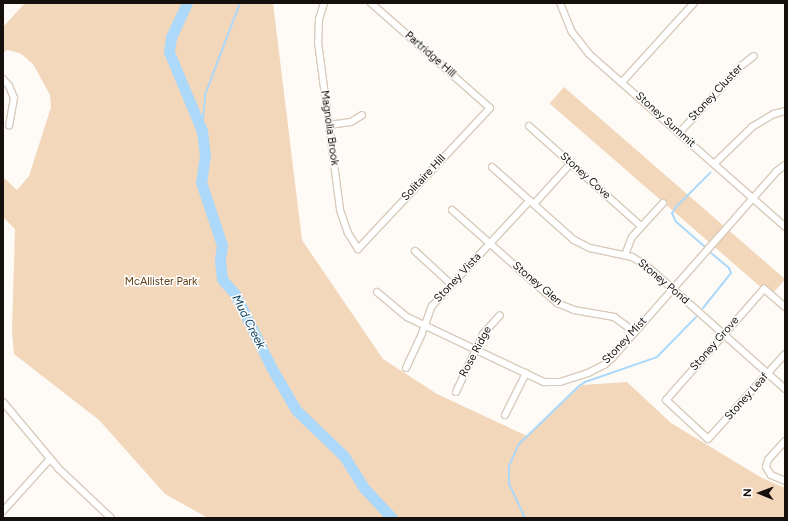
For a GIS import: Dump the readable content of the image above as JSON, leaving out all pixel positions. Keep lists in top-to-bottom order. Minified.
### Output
{"streets":{"street":["Partridge Hill","Stoney Cluster","Stoney Summit","Magnolia Brook","Stoney Cove","Solitaire Hill","Stoney Vista","Stoney Pond","Stoney Glen","Stoney Mist","Stoney Grove","Rose Ridge","Stoney Leaf"]},"crossings":[["Partridge Hill","Solitaire Hill"],["Stoney Cluster","Stoney Summit"],["Stoney Summit","Stoney Mist"],["Magnolia Brook","Solitaire Hill"],["Stoney Cove","Stoney Vista"],["Stoney Vista","Stoney Pond"],["Stoney Vista","Stoney Glen"],["Stoney Vista","Stoney Mist"],["Stoney Pond","Stoney Mist"],["Stoney Pond","Stoney Grove"],["Stoney Pond","Stoney Leaf"],["Stoney Glen","Stoney Mist"],["Stoney Mist","Rose Ridge"],["Stoney Grove","Stoney Leaf"]],"water":["Mud Creek"],"parks":["McAllister Park"],"north":"left"}
